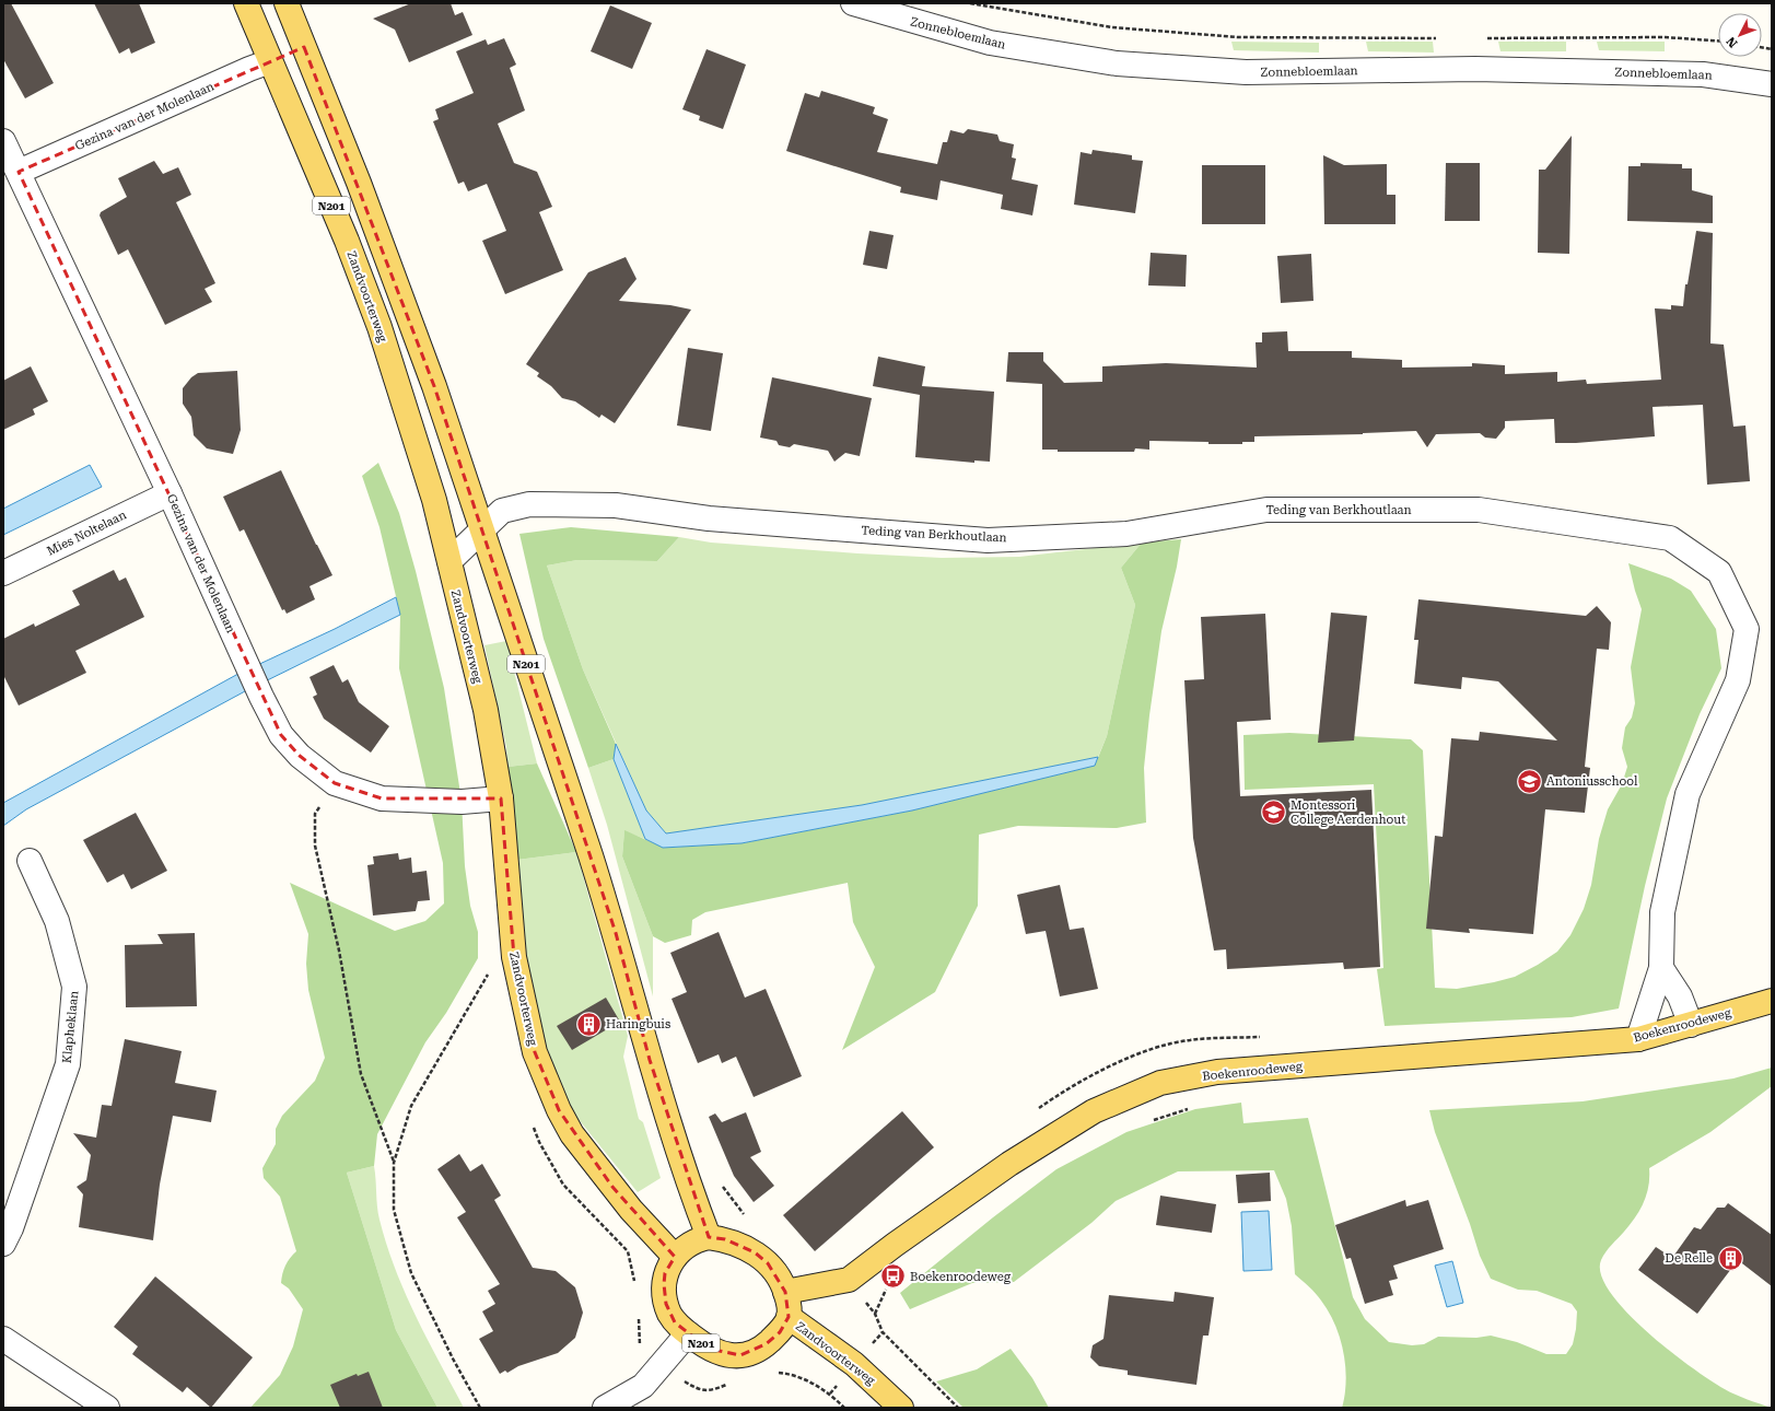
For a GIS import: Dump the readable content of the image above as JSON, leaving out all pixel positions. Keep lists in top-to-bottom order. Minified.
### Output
{"streets":{"main road":["N201","Zandvoorterweg","Boekenroodeweg"],"street":["Zonnebloemlaan","Gezina van der Molenlaan","Teding van Berkhoutlaan","Mies Noltelaan","Klapheklaan"]},"crossings":[["Gezina van der Molenlaan","Zandvoorterweg"],["Gezina van der Molenlaan","Mies Noltelaan"],["N201","Zandvoorterweg"],["N201","Teding van Berkhoutlaan"],["N201","Boekenroodeweg"],["Zandvoorterweg","Teding van Berkhoutlaan"],["Zandvoorterweg","Boekenroodeweg"],["Teding van Berkhoutlaan","Boekenroodeweg"]],"places":{"school or university":["Antoniusschool","Montessori College Aerdenhout"],"building":["Haringbuis","De Relle"],"bus stop":["Boekenroodeweg"]},"north":"bottom left"}
